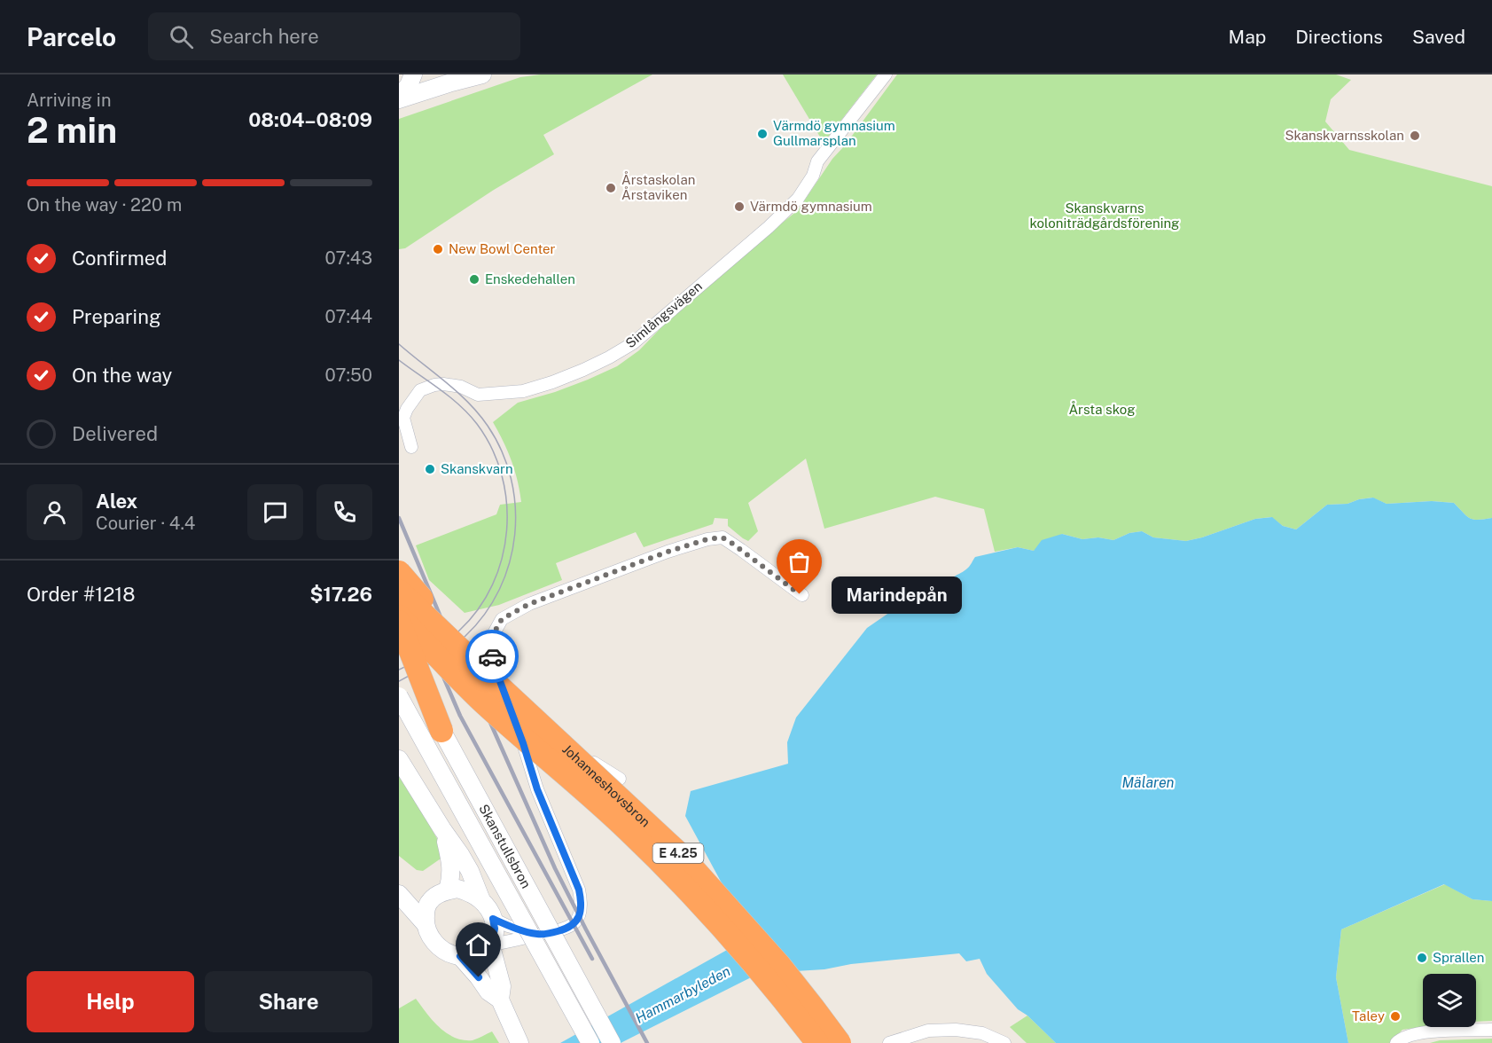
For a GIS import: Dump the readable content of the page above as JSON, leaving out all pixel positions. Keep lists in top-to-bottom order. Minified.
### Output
{"streets":{"highway":["Johanneshovsbron","E 4.25"],"main road":["Skanstullsbron"],"street":["Simlångsvägen"]},"water":["Mälaren","Hammarbyleden"],"parks":["Skanskvarns koloniträdgårdsförening","Årsta skog"],"places":["Värmdö gymnasium Gullmarsplan","Skanskvarnsskolan","Årstaskolan Årstaviken","Värmdö gymnasium","New Bowl Center","Enskedehallen","Skanskvarn","Marindepån","Sprallen","Taley"],"page":{"header":"Parcelo","search":"Search here","nav":["Map","Directions","Saved"],"heading":["2 min","Arriving in","08:04–08:09"],"panel":["Alex","Courier · 4.4","Order #1218","$17.26"],"bar":"On the way · 220 m","list":[["Confirmed","07:43"],["Preparing","07:44"],["On the way","07:50"],"Delivered"],"bubble":"Marindepån","buttons":["Help","Share"]}}
